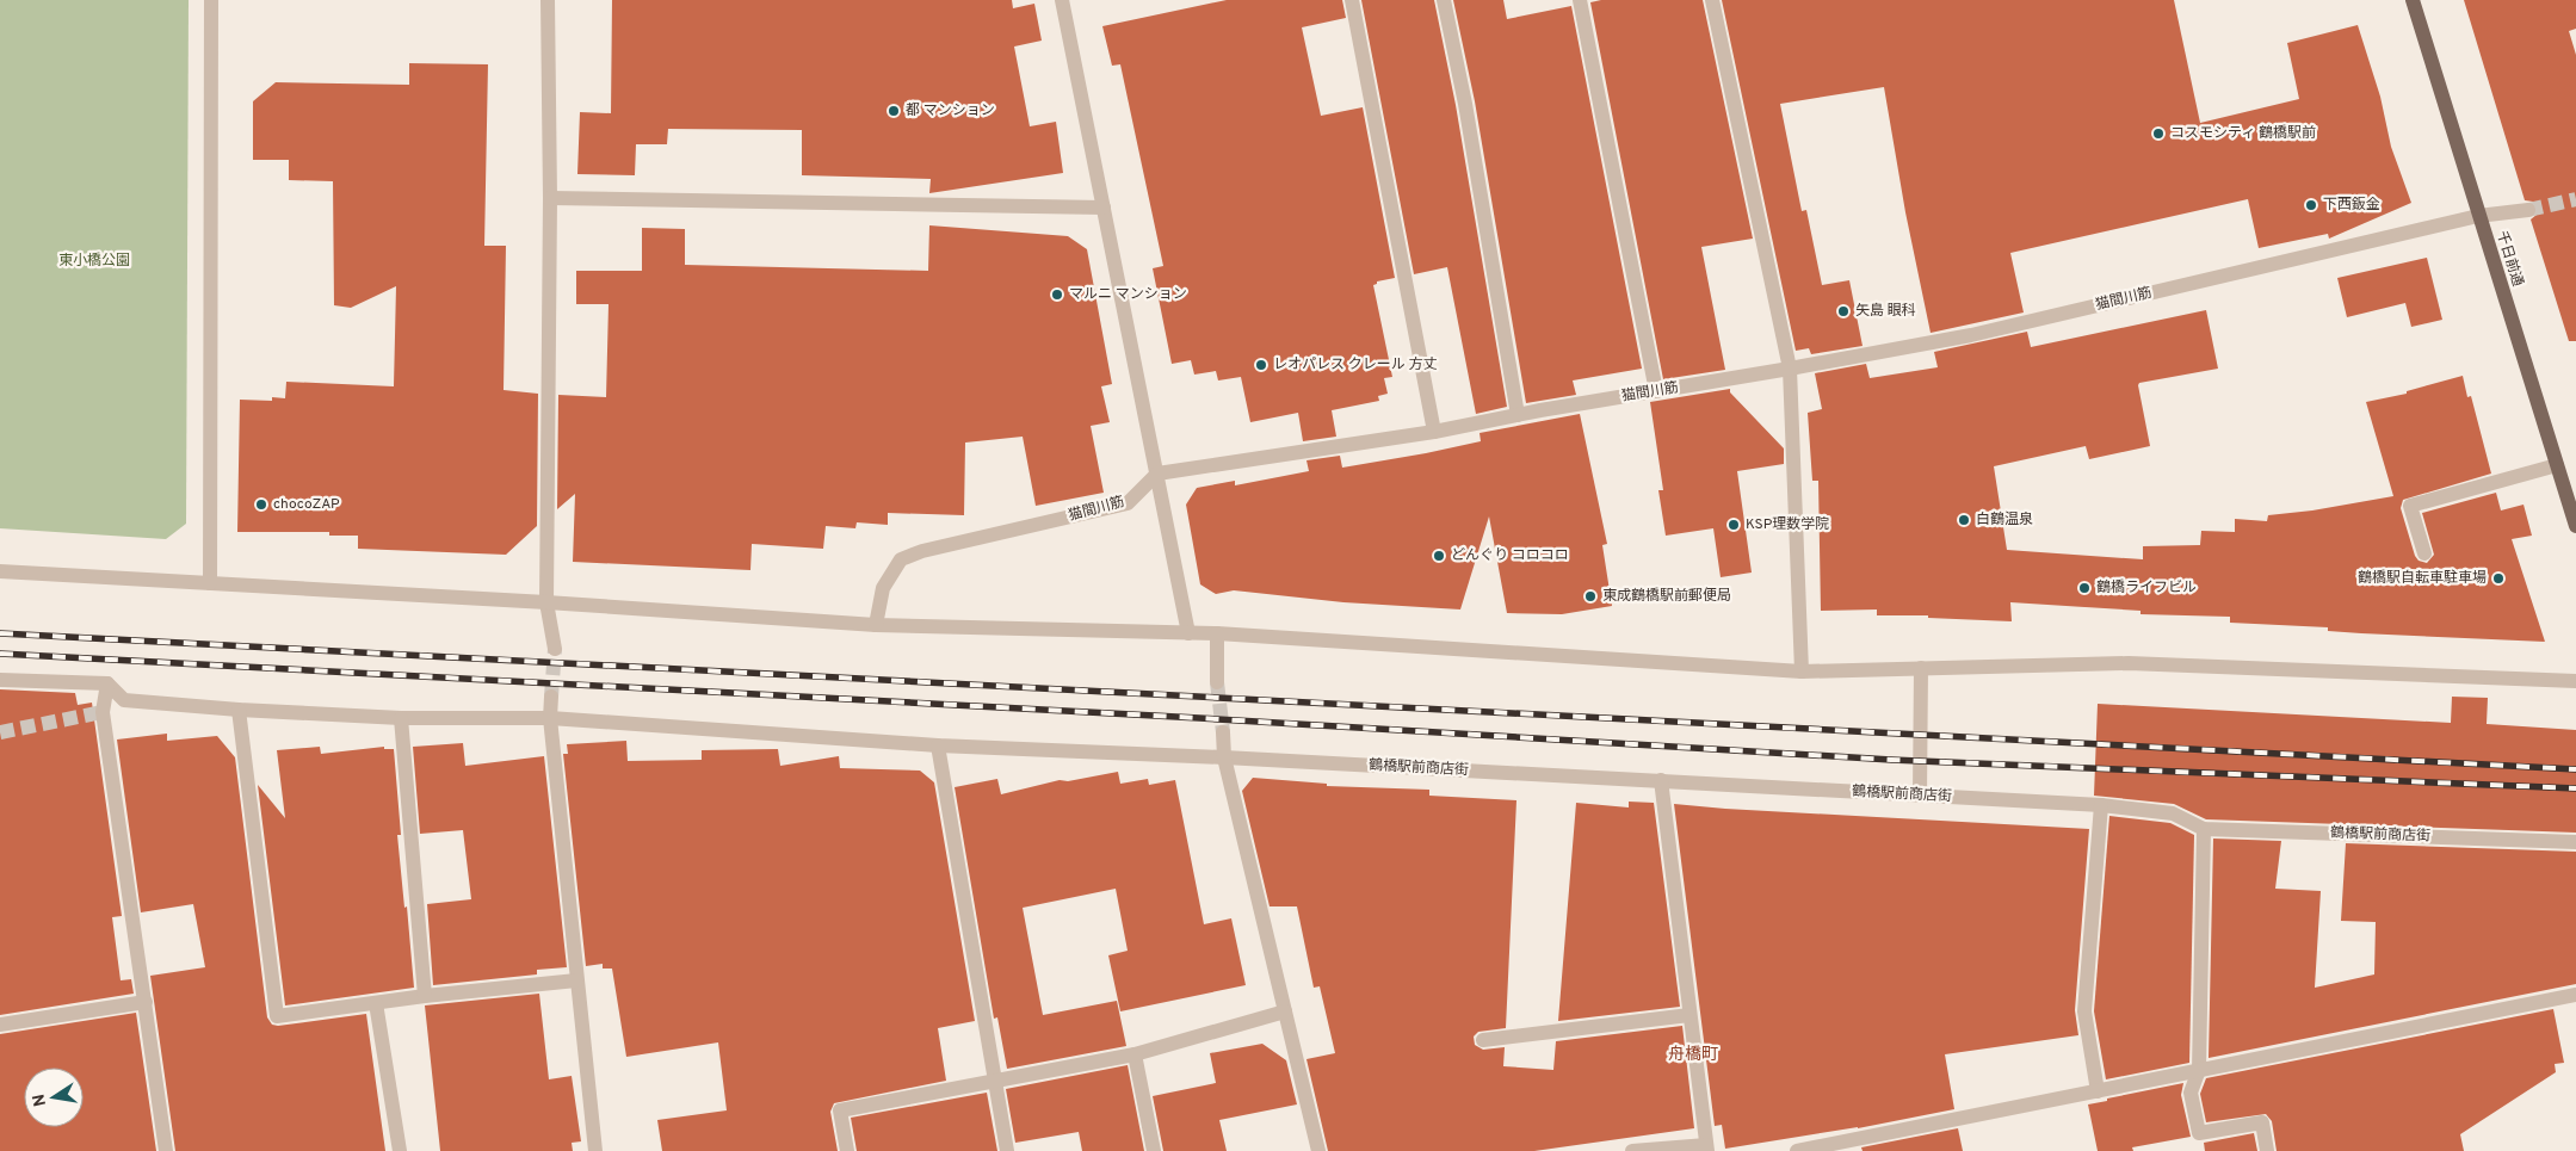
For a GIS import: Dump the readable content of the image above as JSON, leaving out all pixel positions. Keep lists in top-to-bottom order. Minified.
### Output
{"streets":{"main road":["千日前通"],"street":["猫間川筋","鶴橋駅前商店街"]},"crossings":[["千日前通","猫間川筋"]],"districts":["舟橋町"],"parks":["東小橋公園"],"places":["都 マンション","コスモシティ 鶴橋駅前","下西鈑金","マルニ マンション","矢島 眼科","レオパレス クレール 方丈","chocoZAP","白鶴温泉","KSP理数学院","どんぐり コロコロ","鶴橋駅自転車駐車場","鶴橋ライフビル","東成鶴橋駅前郵便局"],"north":"left"}
